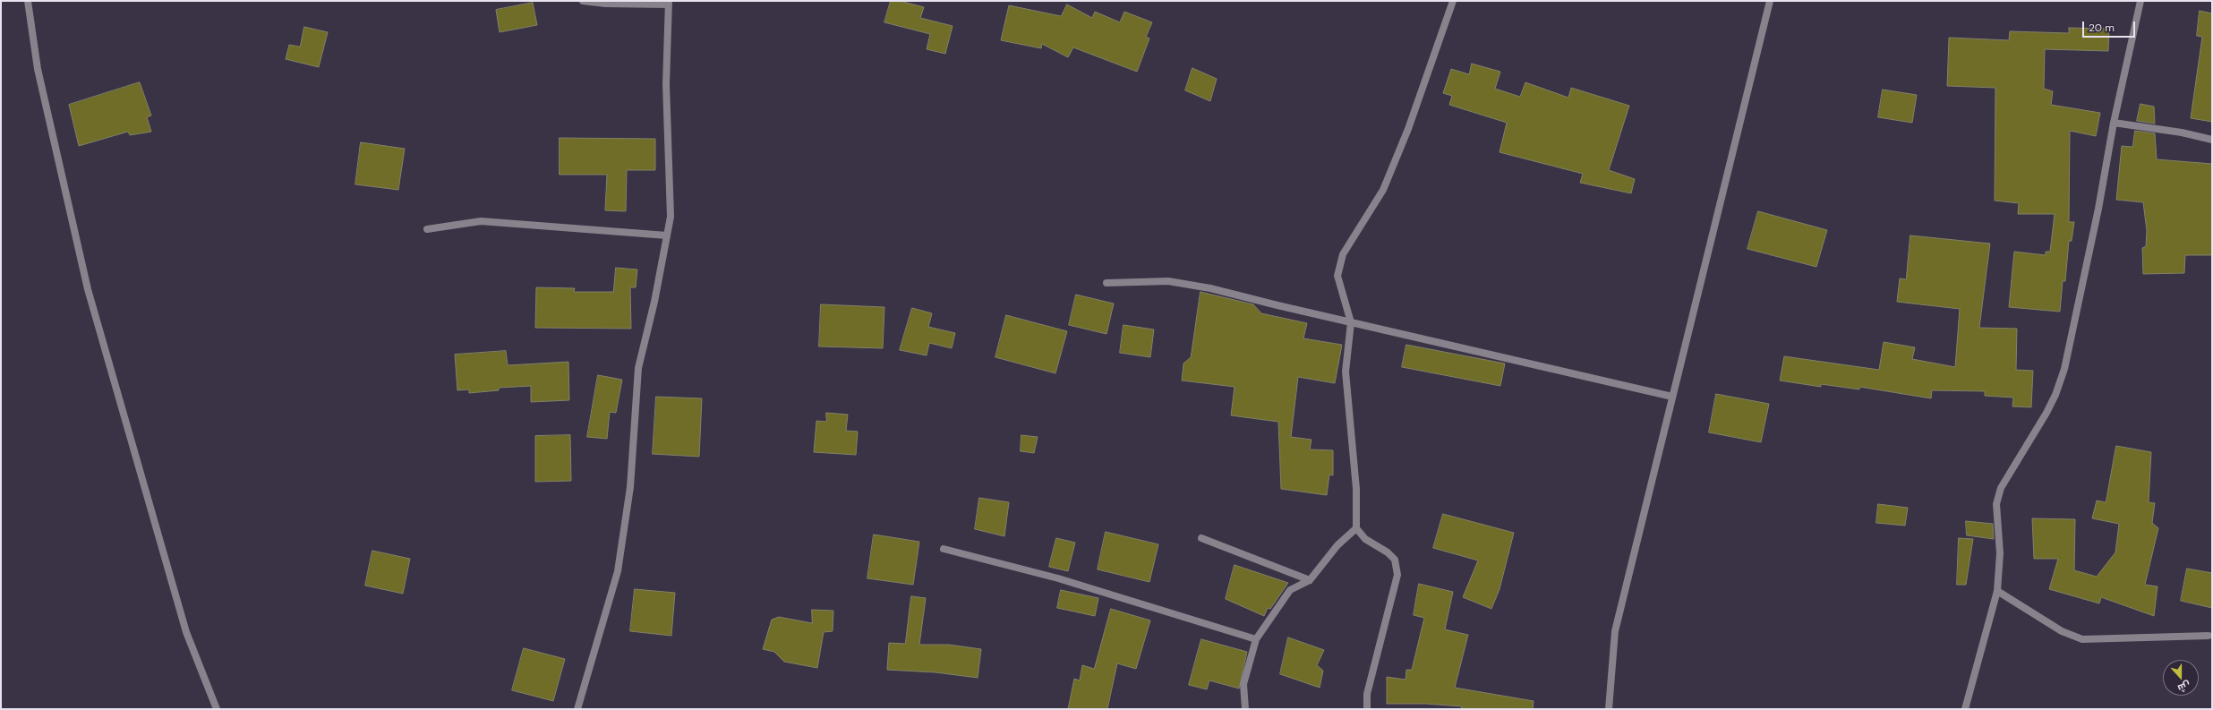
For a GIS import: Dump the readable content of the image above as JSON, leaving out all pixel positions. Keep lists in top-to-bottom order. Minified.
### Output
{"scale_bar":"20 m","north":"bottom"}
